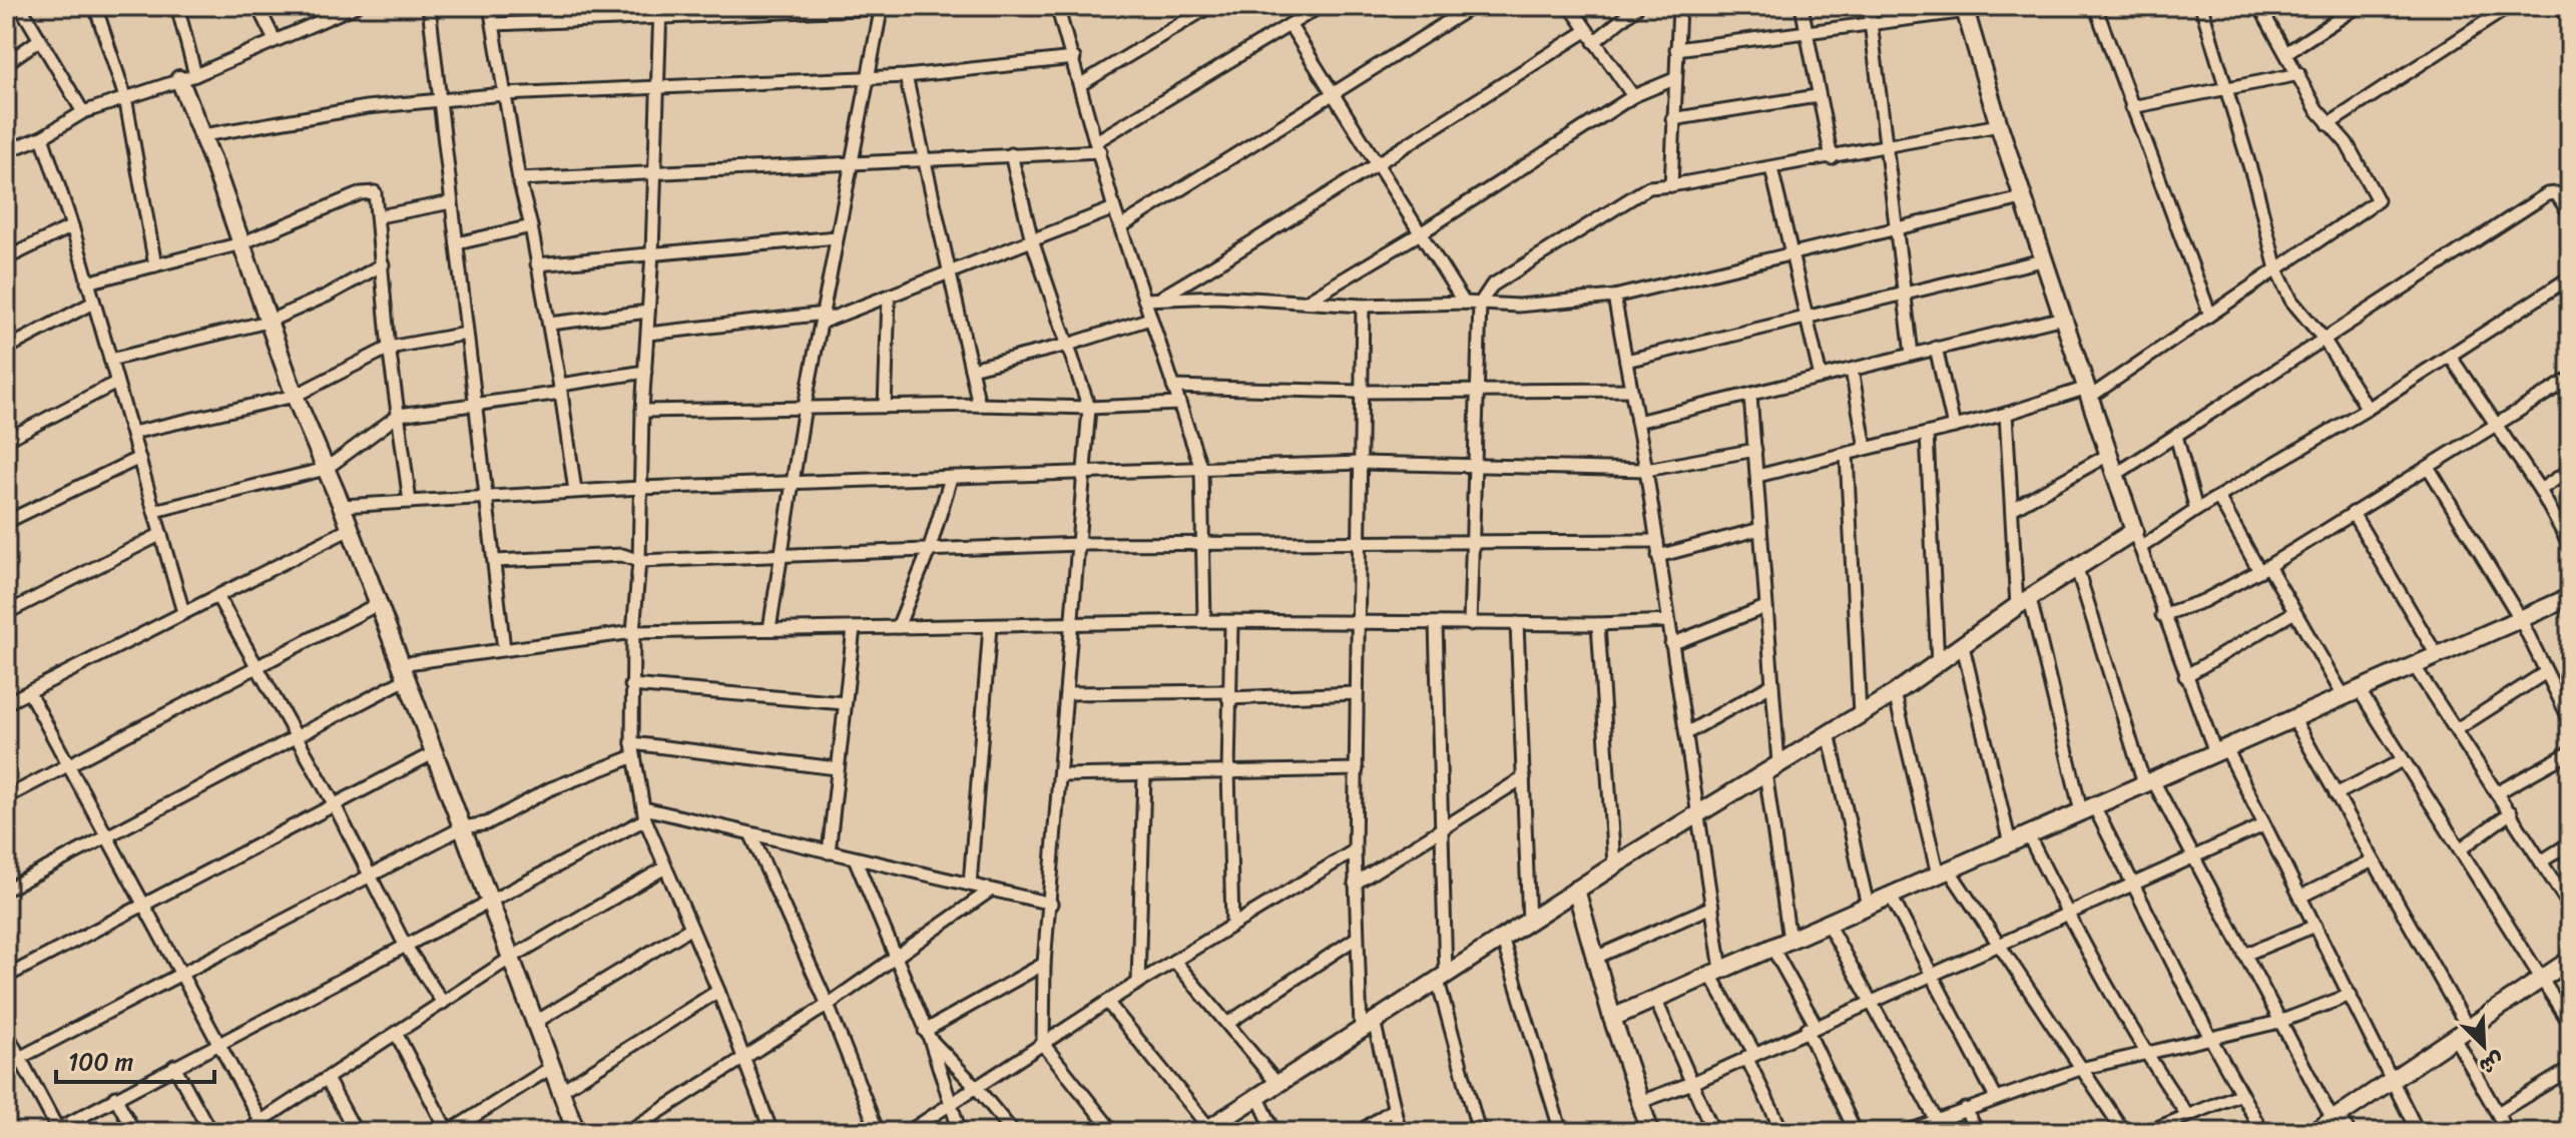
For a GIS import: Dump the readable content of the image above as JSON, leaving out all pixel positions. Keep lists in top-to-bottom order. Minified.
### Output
{"scale_bar":"100 m","north":"bottom right"}
